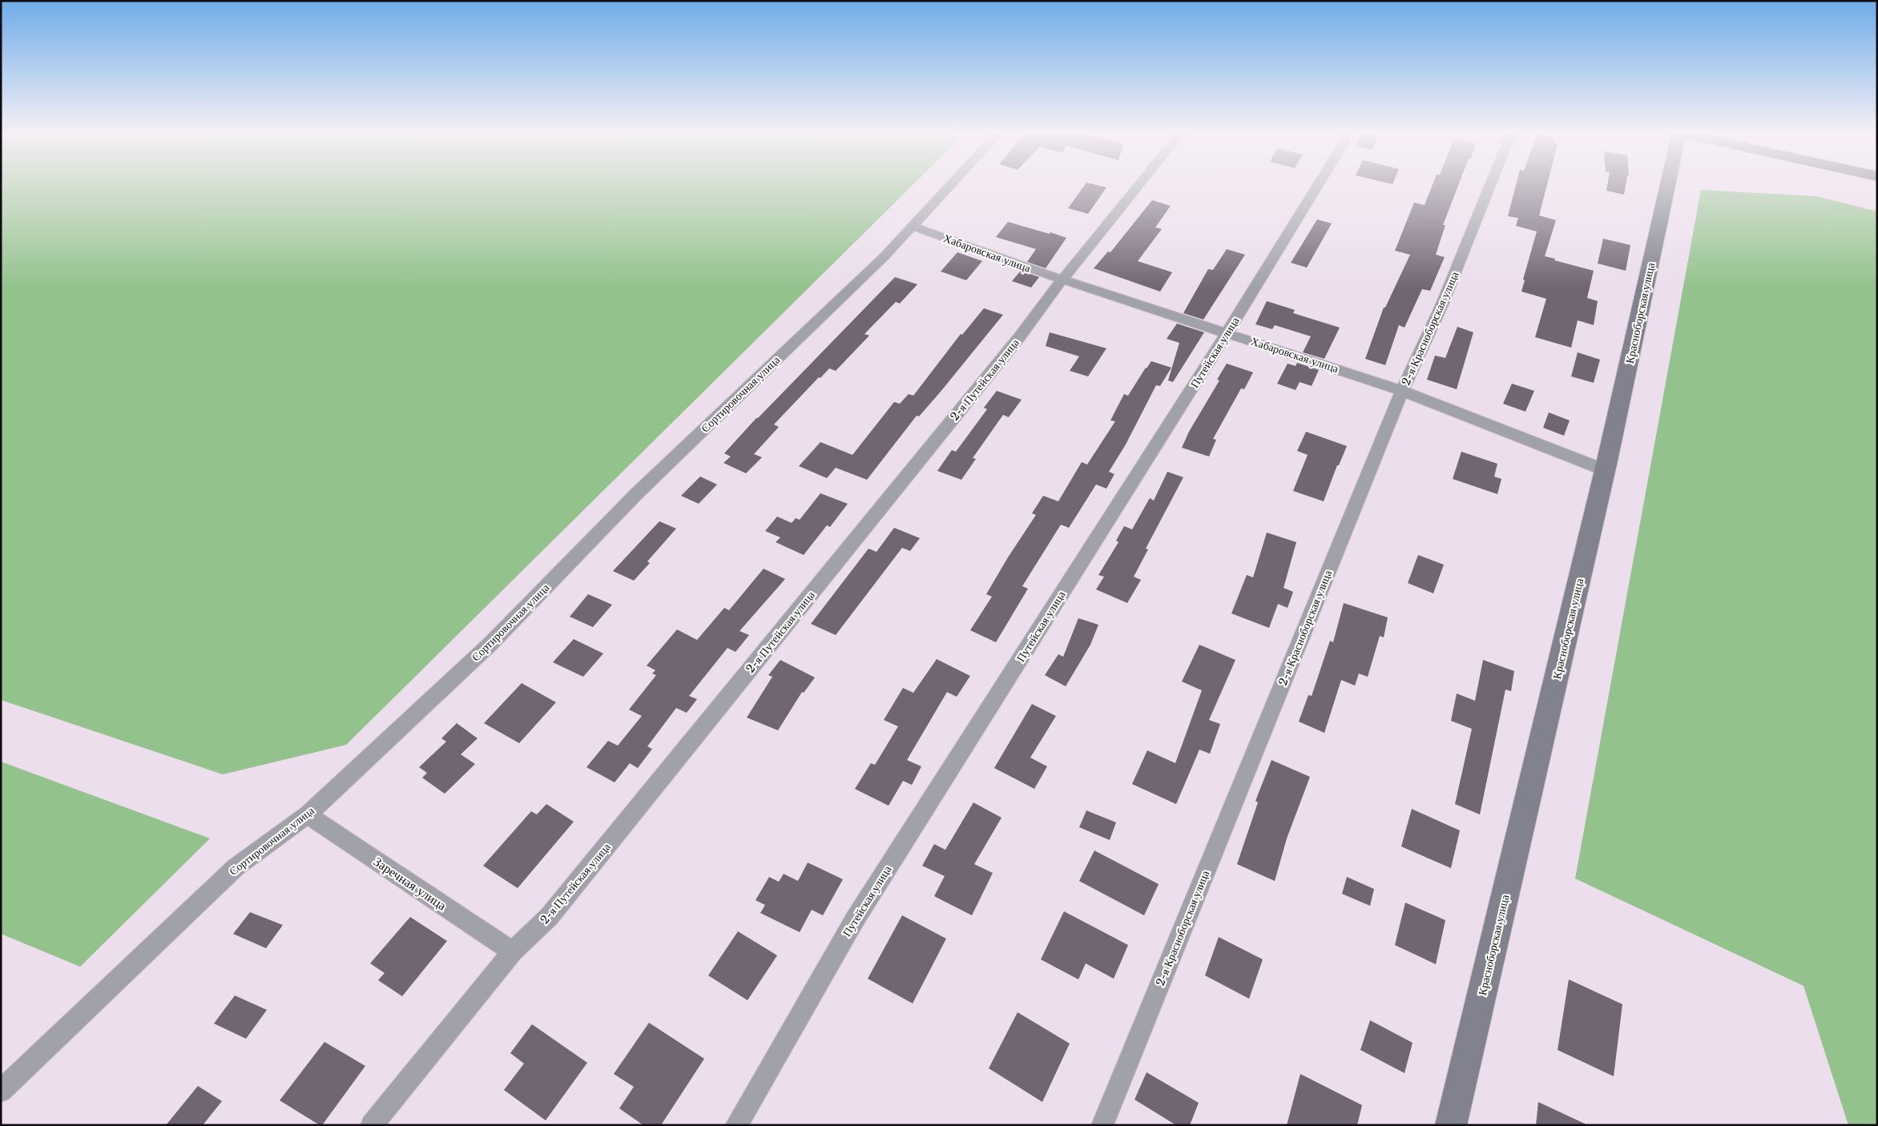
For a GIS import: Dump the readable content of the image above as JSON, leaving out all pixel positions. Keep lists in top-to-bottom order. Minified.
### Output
{"streets":{"street":["Хабаровская улица","Красноборская улица","2-я Красноборская улица","Путейская улица","2-я Путейская улица","Сортировочная улица","Заречная улица"]},"crossings":[["Хабаровская улица","Красноборская улица"],["Хабаровская улица","2-я Красноборская улица"],["Хабаровская улица","Путейская улица"],["Хабаровская улица","2-я Путейская улица"],["Хабаровская улица","Сортировочная улица"],["2-я Путейская улица","Заречная улица"],["Сортировочная улица","Заречная улица"]]}
